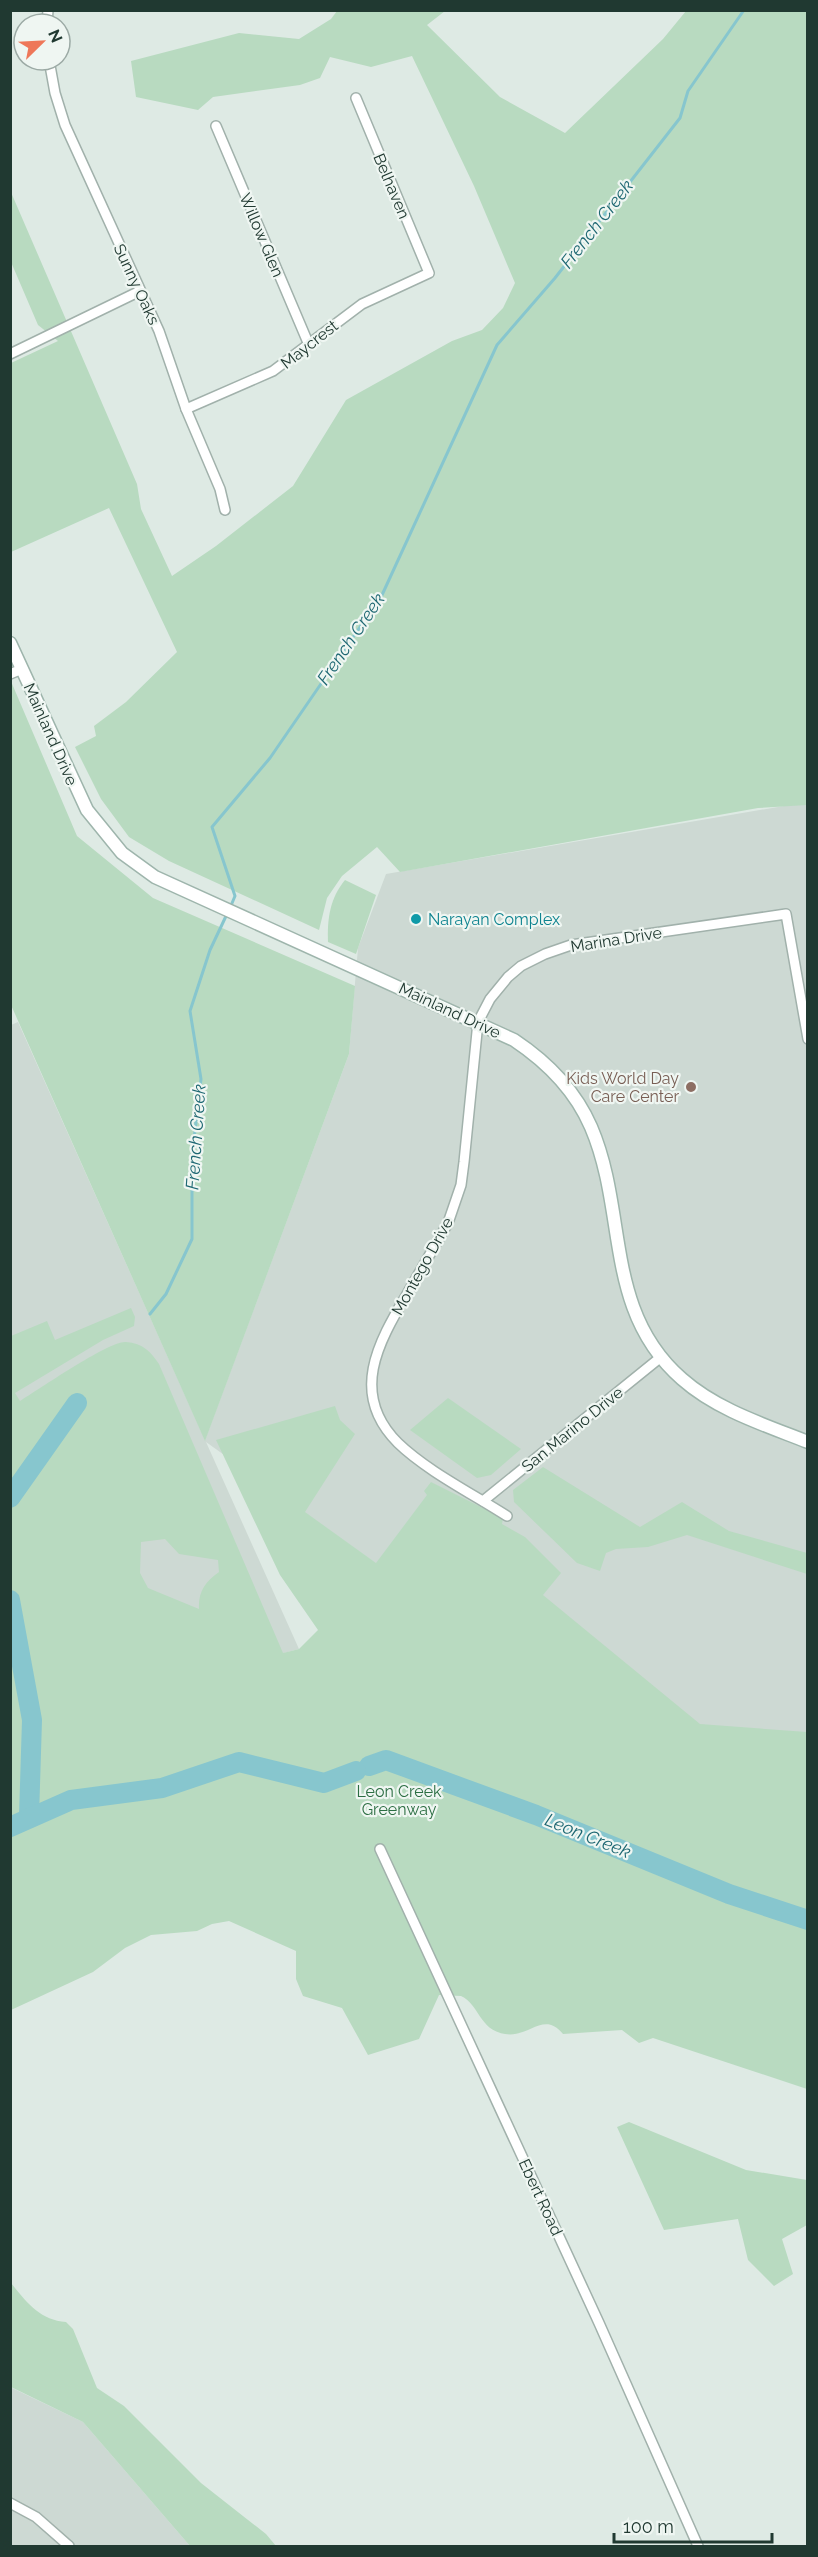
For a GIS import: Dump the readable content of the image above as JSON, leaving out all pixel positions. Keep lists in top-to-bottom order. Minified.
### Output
{"streets":{"main road":["Mainland Drive"],"street":["Belhaven","Willow Glen","Sunny Oaks","Maycrest","Marina Drive","Montego Drive","San Marino Drive","Ebert Road"]},"crossings":[["Belhaven","Maycrest"],["Willow Glen","Maycrest"],["Sunny Oaks","Maycrest"],["Mainland Drive","Marina Drive"],["Mainland Drive","Montego Drive"],["Mainland Drive","San Marino Drive"],["Marina Drive","Montego Drive"],["Montego Drive","San Marino Drive"]],"water":["French Creek","Leon Creek"],"parks":["Leon Creek Greenway"],"places":["Narayan Complex","Kids World Day Care Center"],"scale_bar":"100 m","north":"top right"}
